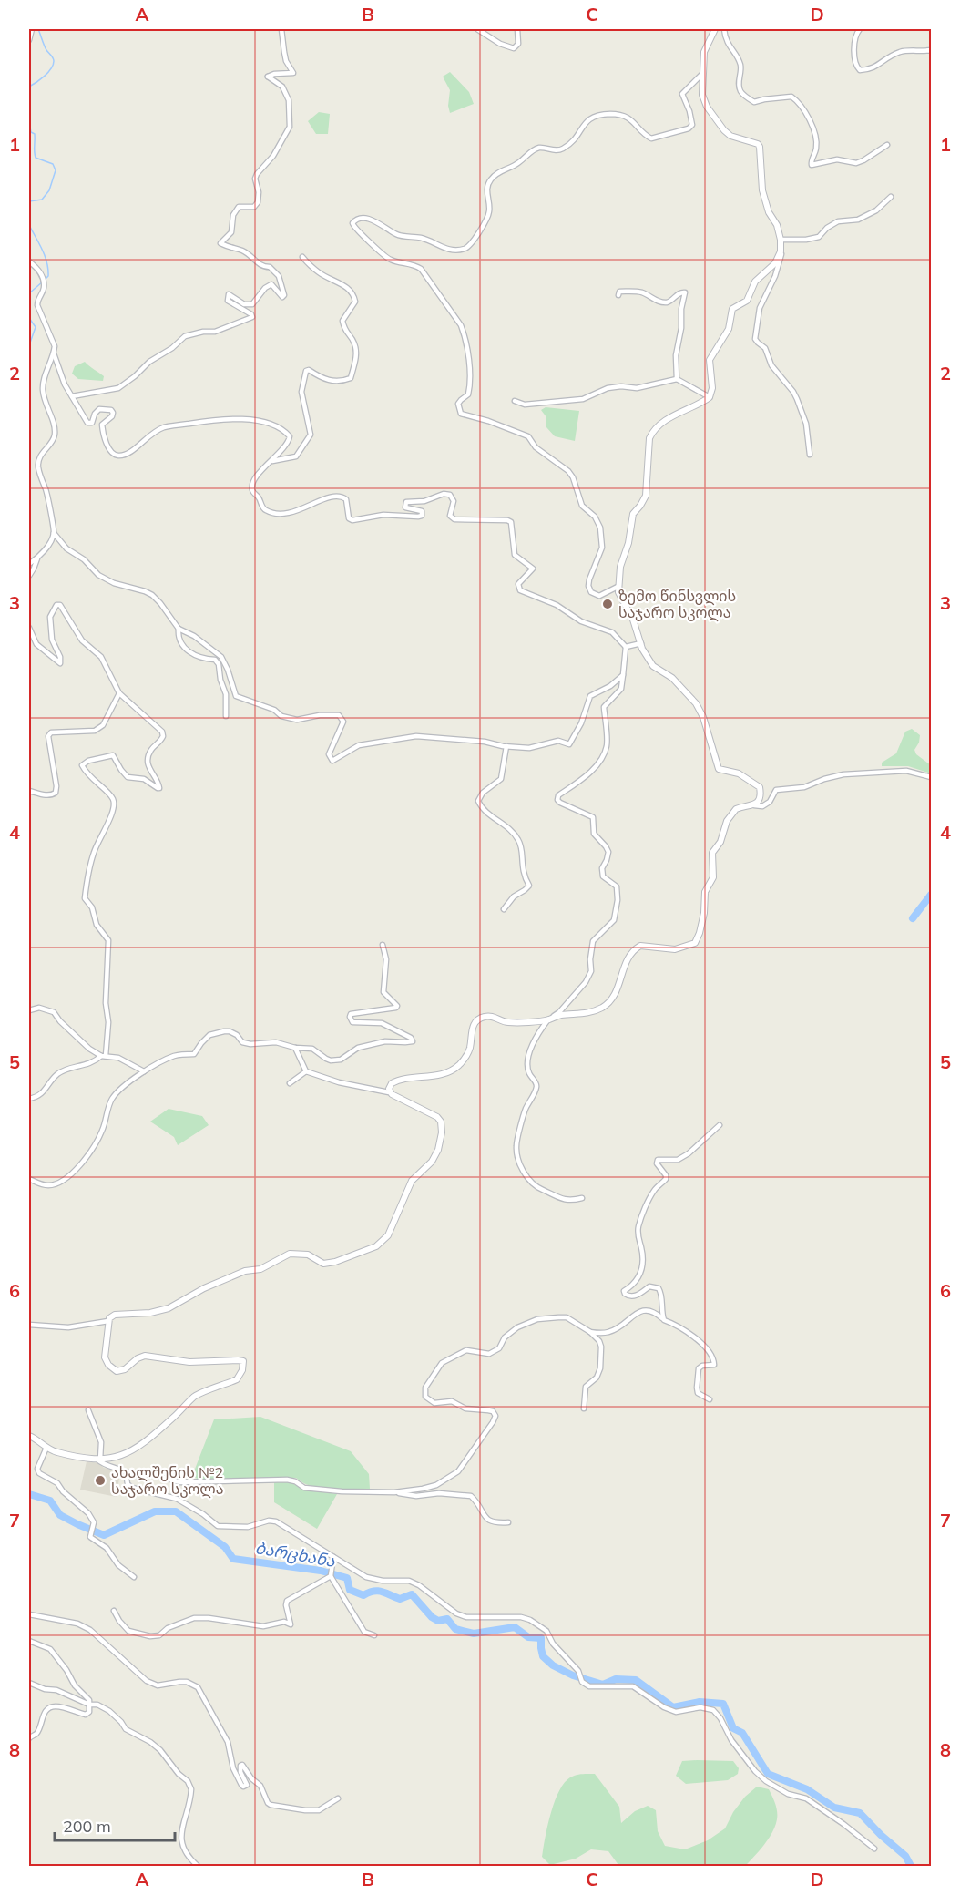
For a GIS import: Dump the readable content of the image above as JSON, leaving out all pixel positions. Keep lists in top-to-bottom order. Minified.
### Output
{"water":["ბარცხანა"],"places":["ზემო წინსვლის საჯარო სკოლა","ახალშენის №2 საჯარო სკოლა"],"scale_bar":"200 m","grid":{"columns":["A","B","C","D"],"rows":["1","2","3","4","5","6","7","8"]}}
